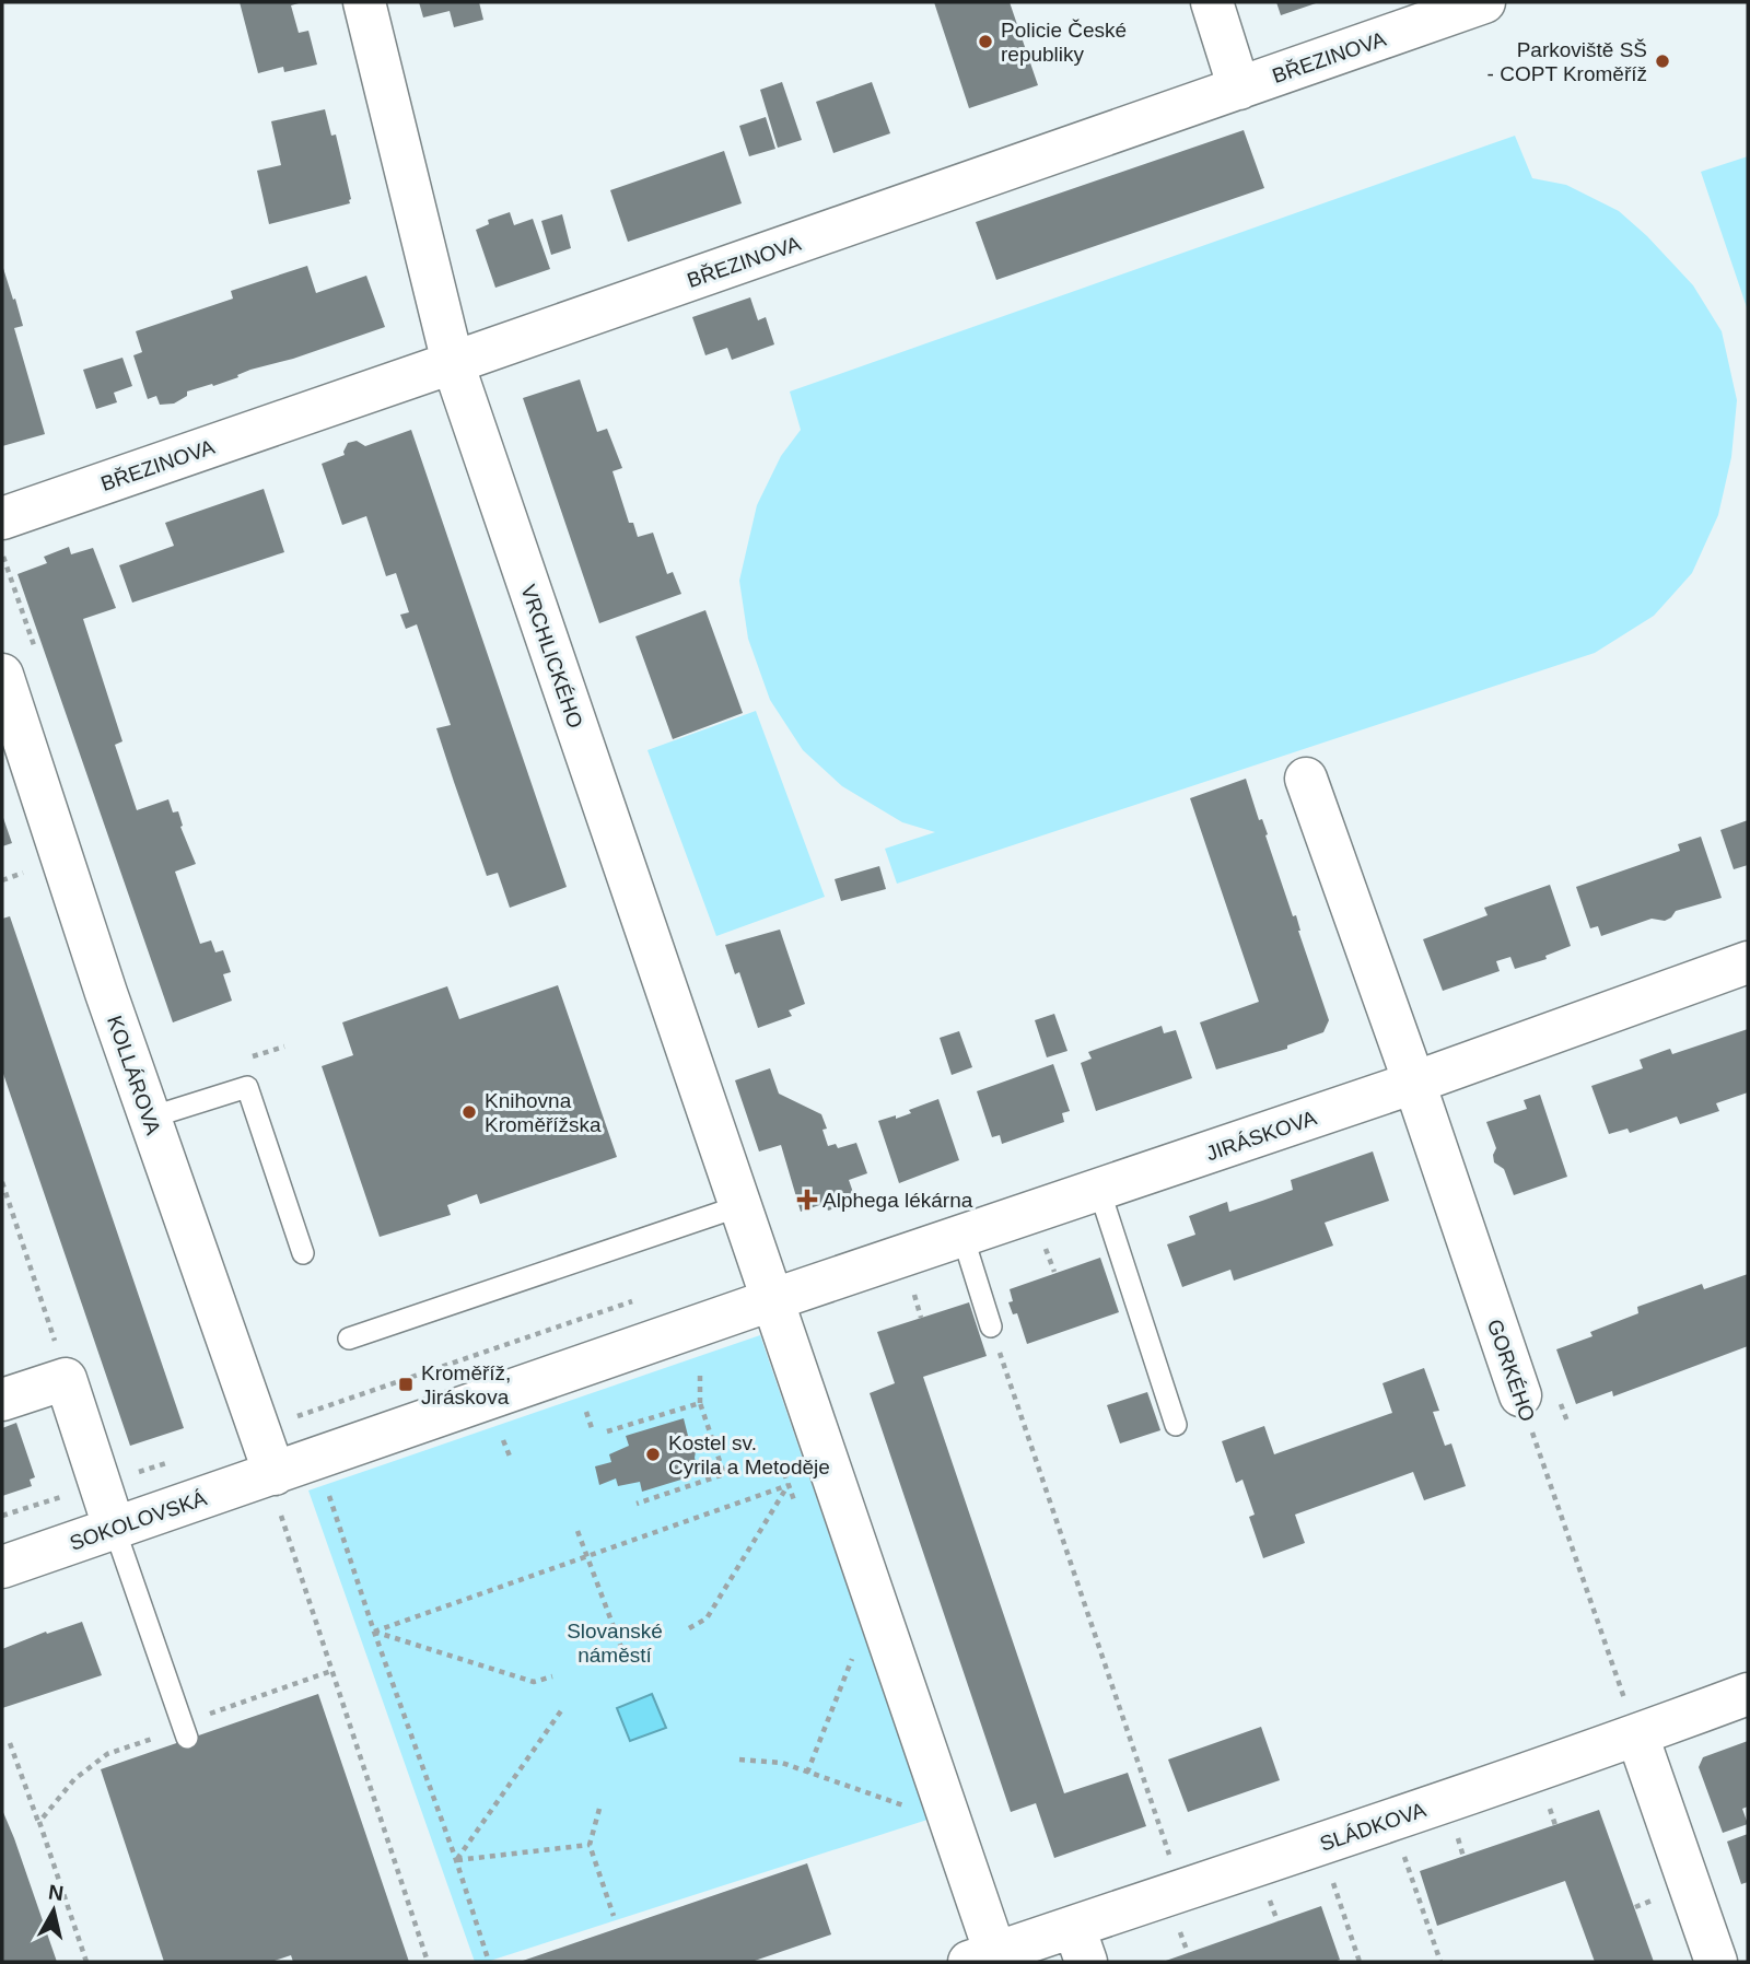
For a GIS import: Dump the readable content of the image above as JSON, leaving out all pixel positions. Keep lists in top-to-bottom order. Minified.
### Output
{"streets":{"street":["BŘEZINOVA","VRCHLICKÉHO","KOLLÁROVA","JIRÁSKOVA","GORKÉHO","SOKOLOVSKÁ","SLÁDKOVA"]},"crossings":[["BŘEZINOVA","VRCHLICKÉHO"],["VRCHLICKÉHO","JIRÁSKOVA"],["KOLLÁROVA","SOKOLOVSKÁ"],["JIRÁSKOVA","GORKÉHO"],["GORKÉHO","SLÁDKOVA"]],"parks":["Slovanské náměstí"],"places":{"other":["Policie České republiky","Parkoviště SŠ - COPT Kroměříž","Knihovna Kroměřížska","Kostel sv. Cyrila a Metoděje"],"health":["Alphega lékárna"],"transit":["Kroměříž, Jiráskova"]},"north":"top"}
